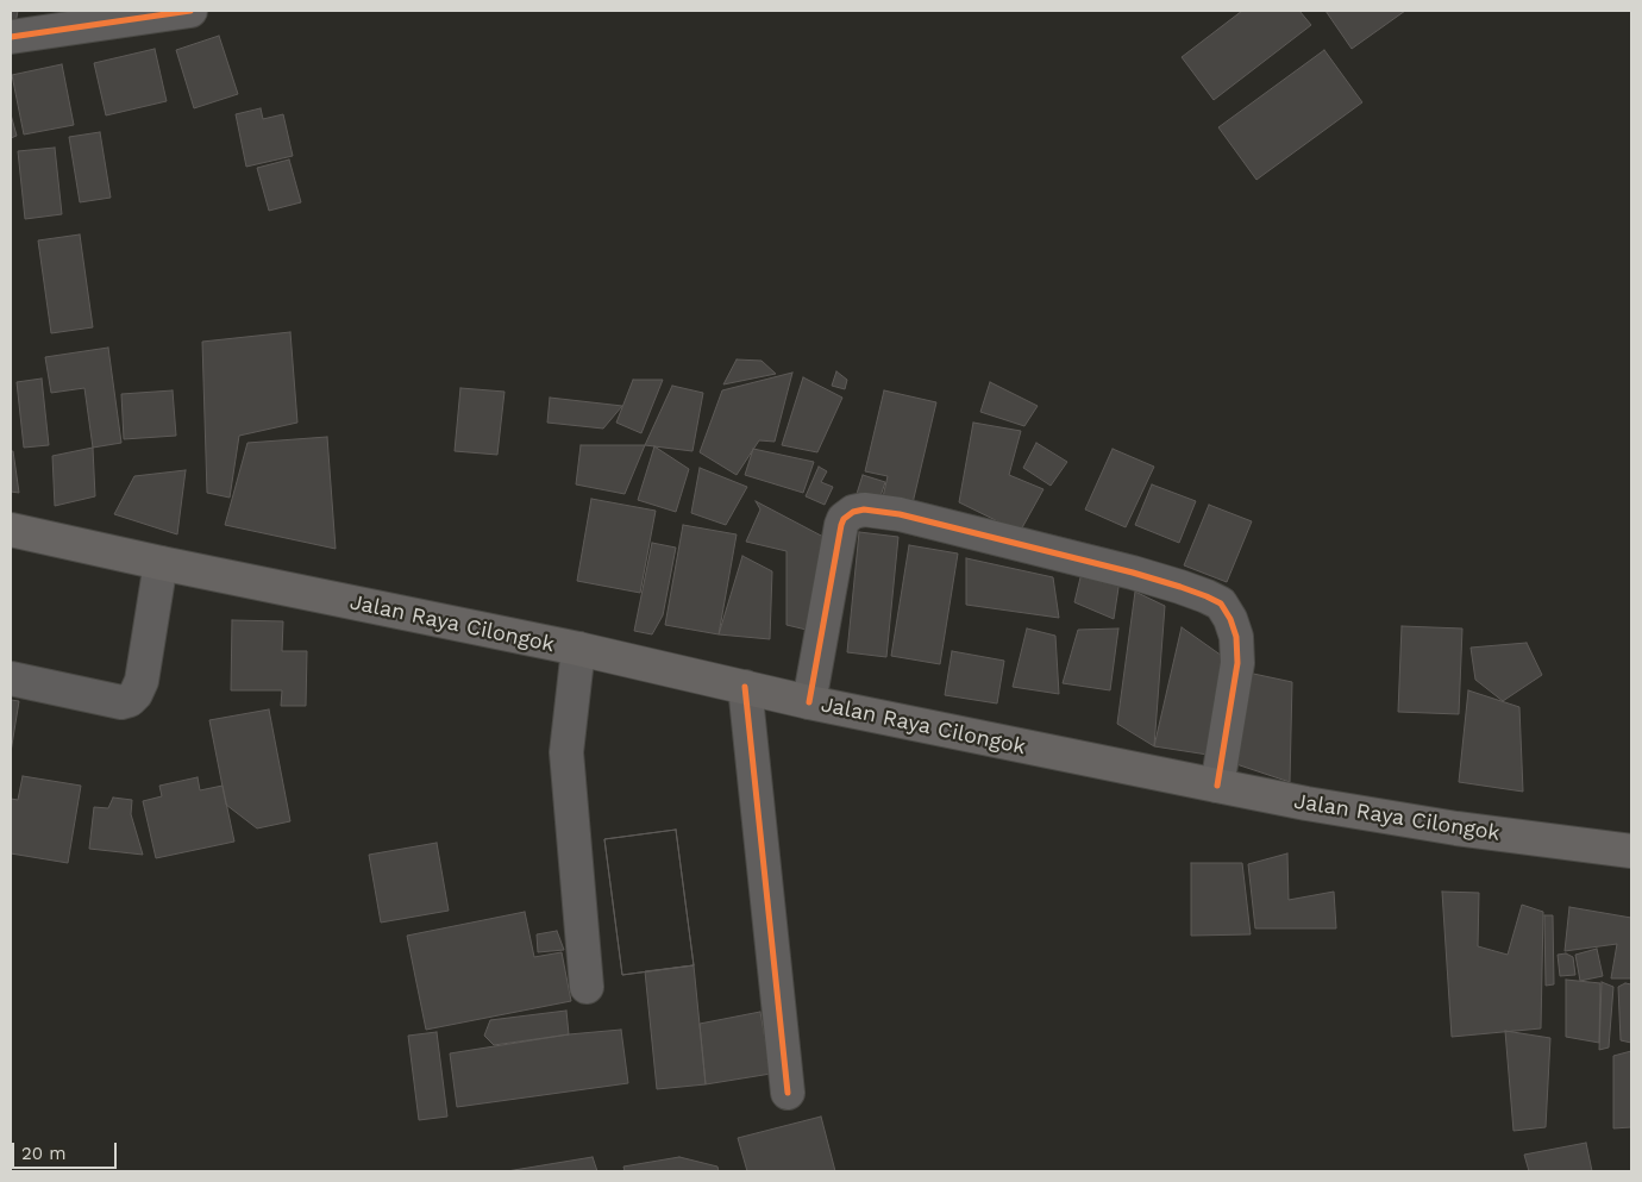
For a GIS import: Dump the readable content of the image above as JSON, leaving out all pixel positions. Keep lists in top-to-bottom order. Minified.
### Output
{"streets":{"highway":["Jalan Raya Cilongok"]},"scale_bar":"20 m"}
